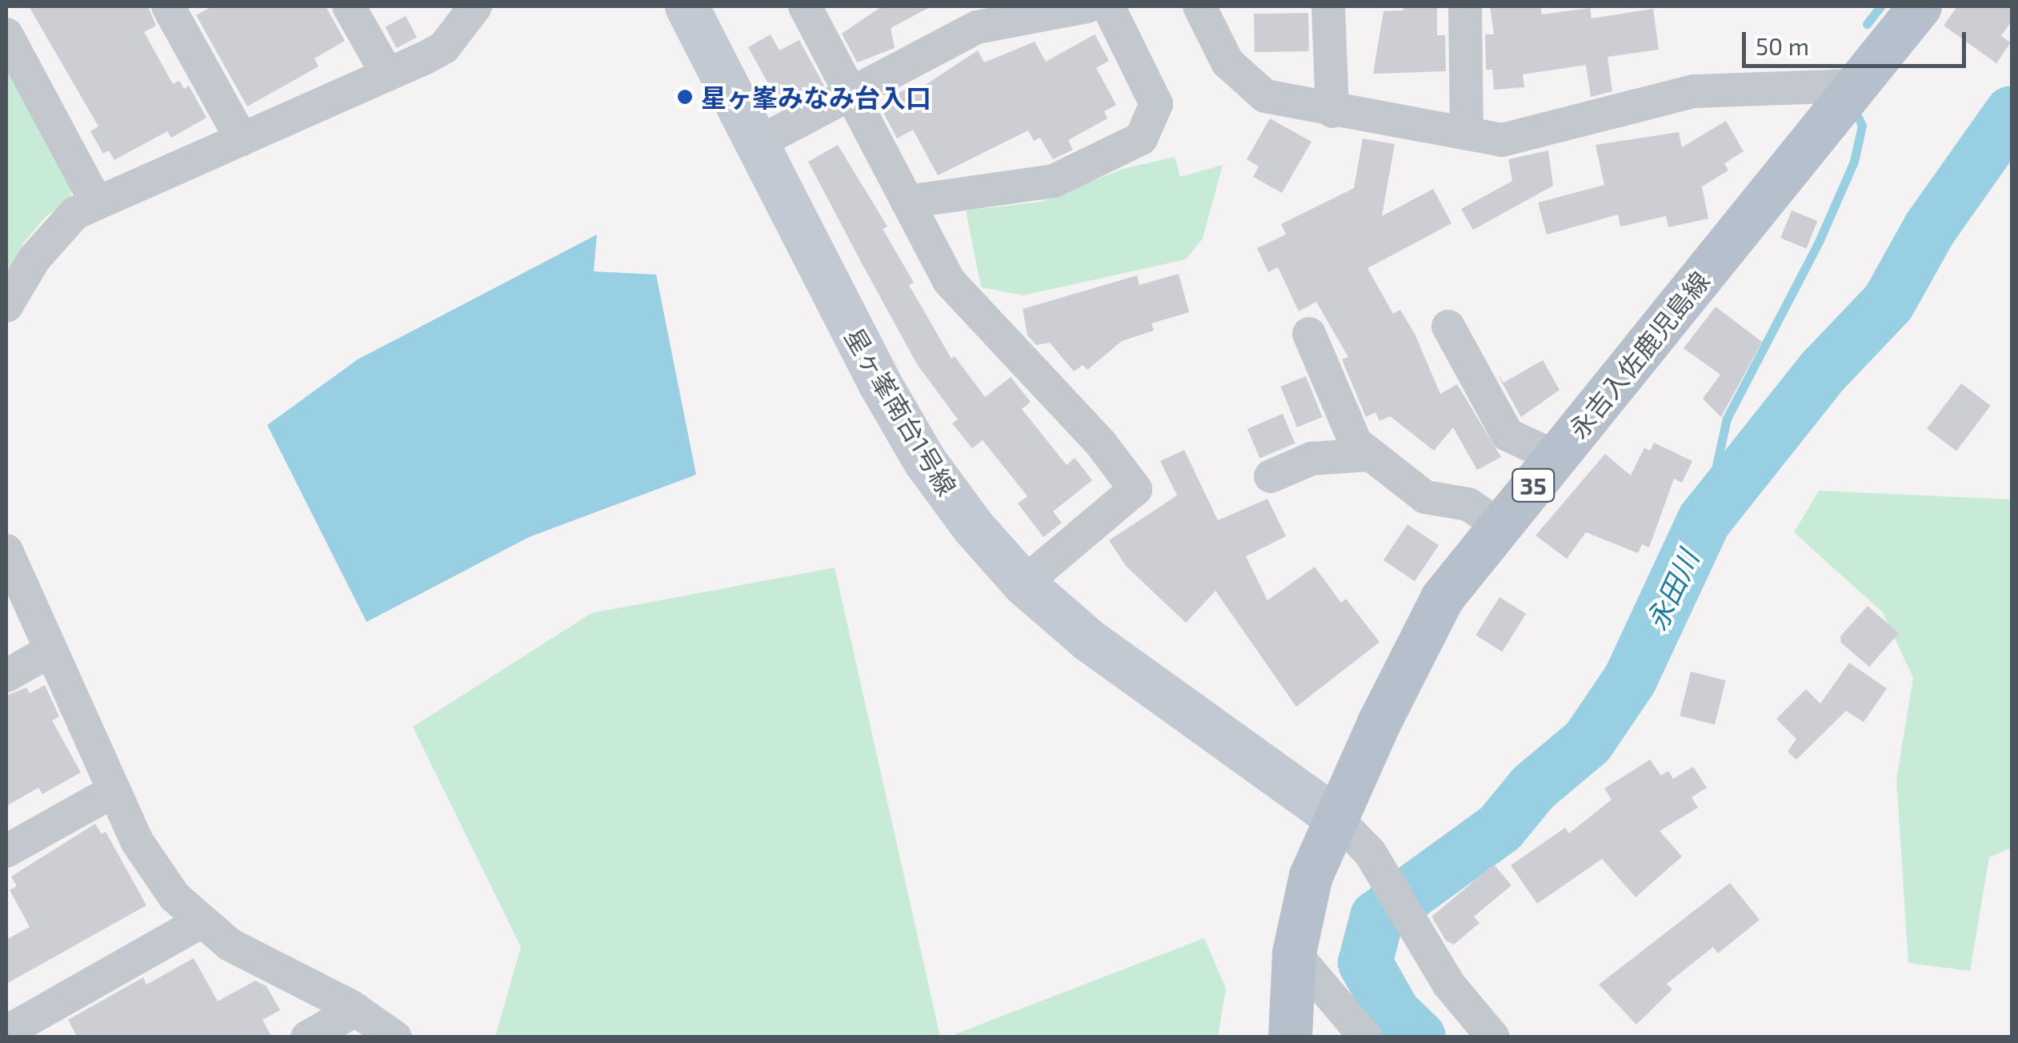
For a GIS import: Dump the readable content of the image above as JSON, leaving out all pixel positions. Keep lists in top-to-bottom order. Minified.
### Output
{"streets":{"main road":["永吉入佐鹿児島線","35"],"street":["星ヶ峯南台1号線"]},"crossings":[["永吉入佐鹿児島線","星ヶ峯南台1号線"]],"water":["永田川"],"places":["星ヶ峯みなみ台入口"],"scale_bar":"50 m"}
